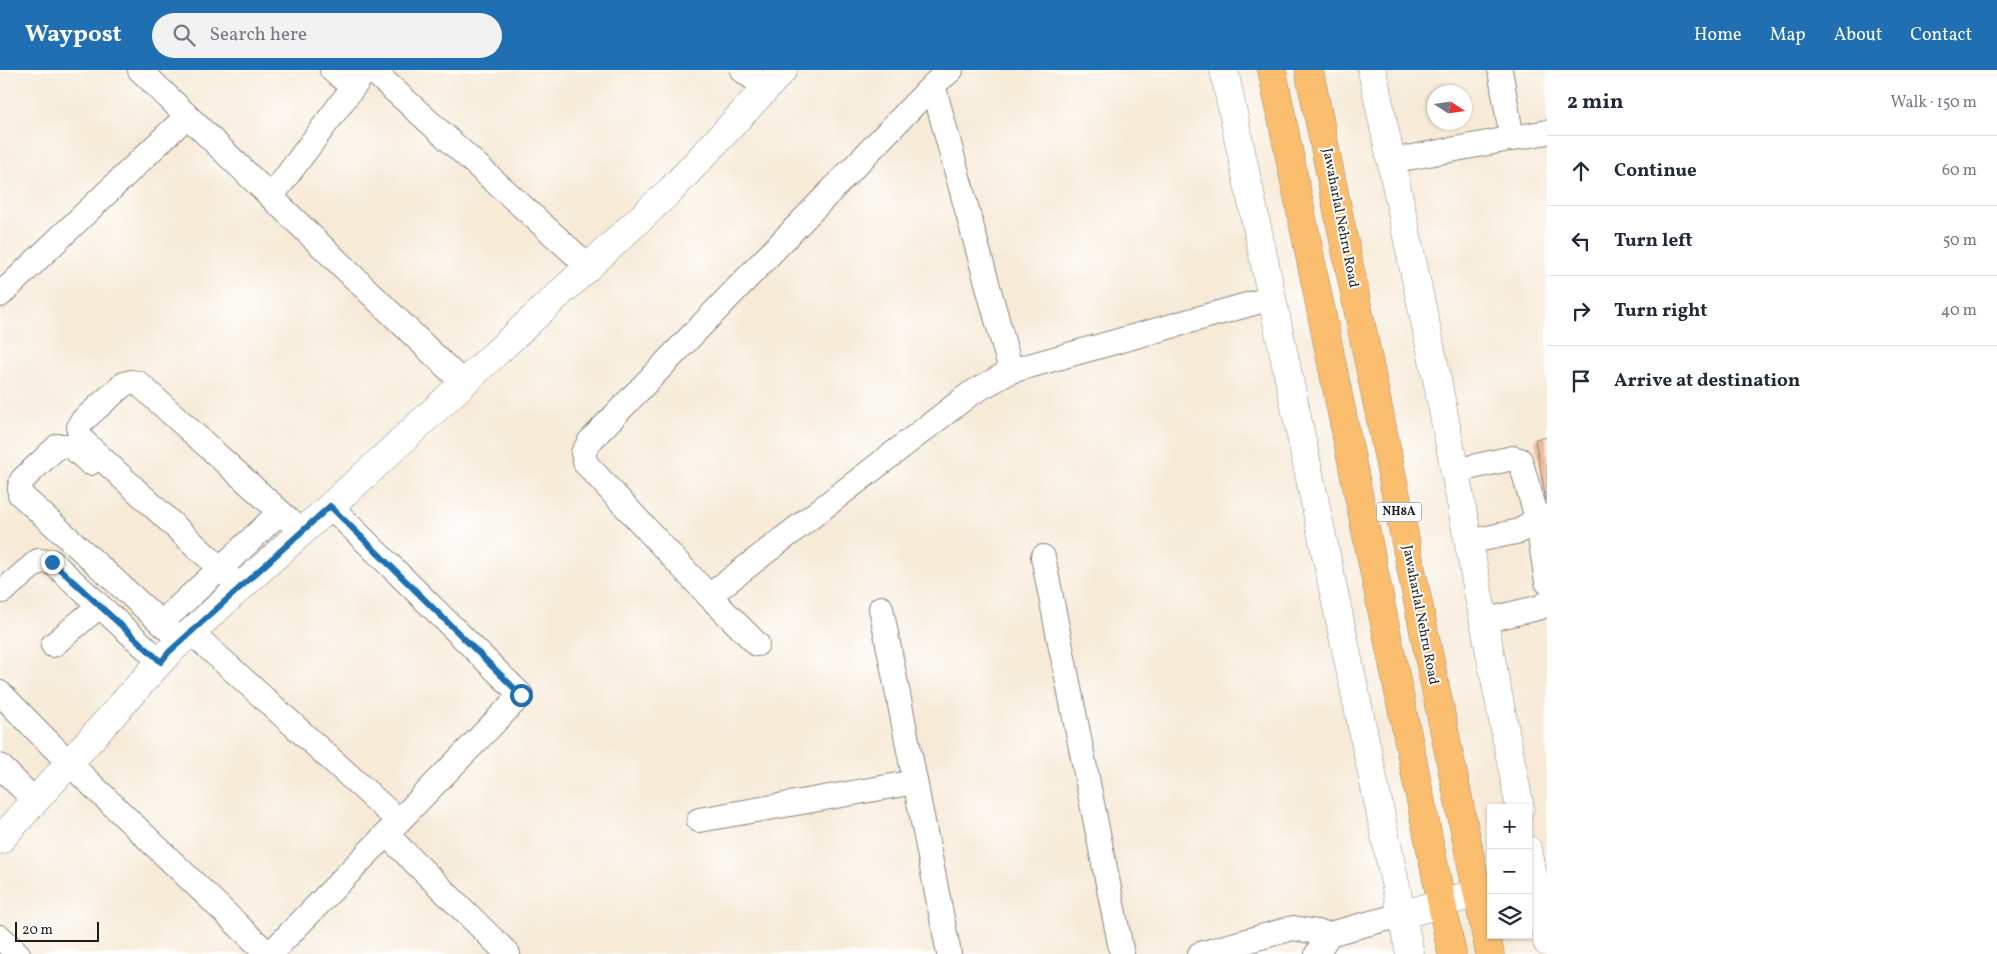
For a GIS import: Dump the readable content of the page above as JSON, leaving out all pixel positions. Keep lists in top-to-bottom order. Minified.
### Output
{"streets":{"main road":["Jawaharlal Nehru Road","NH8A"]},"scale_bar":"20 m","north":"right","page":{"header":"Waypost","search":"Search here","nav":["Home","Map","About","Contact"],"heading":["2 min","Walk · 150 m"],"list":[["Continue","60 m"],["Turn left","50 m"],["Turn right","40 m"],"Arrive at destination"],"map_buttons":["+","−"],"scale":"20 m"}}
